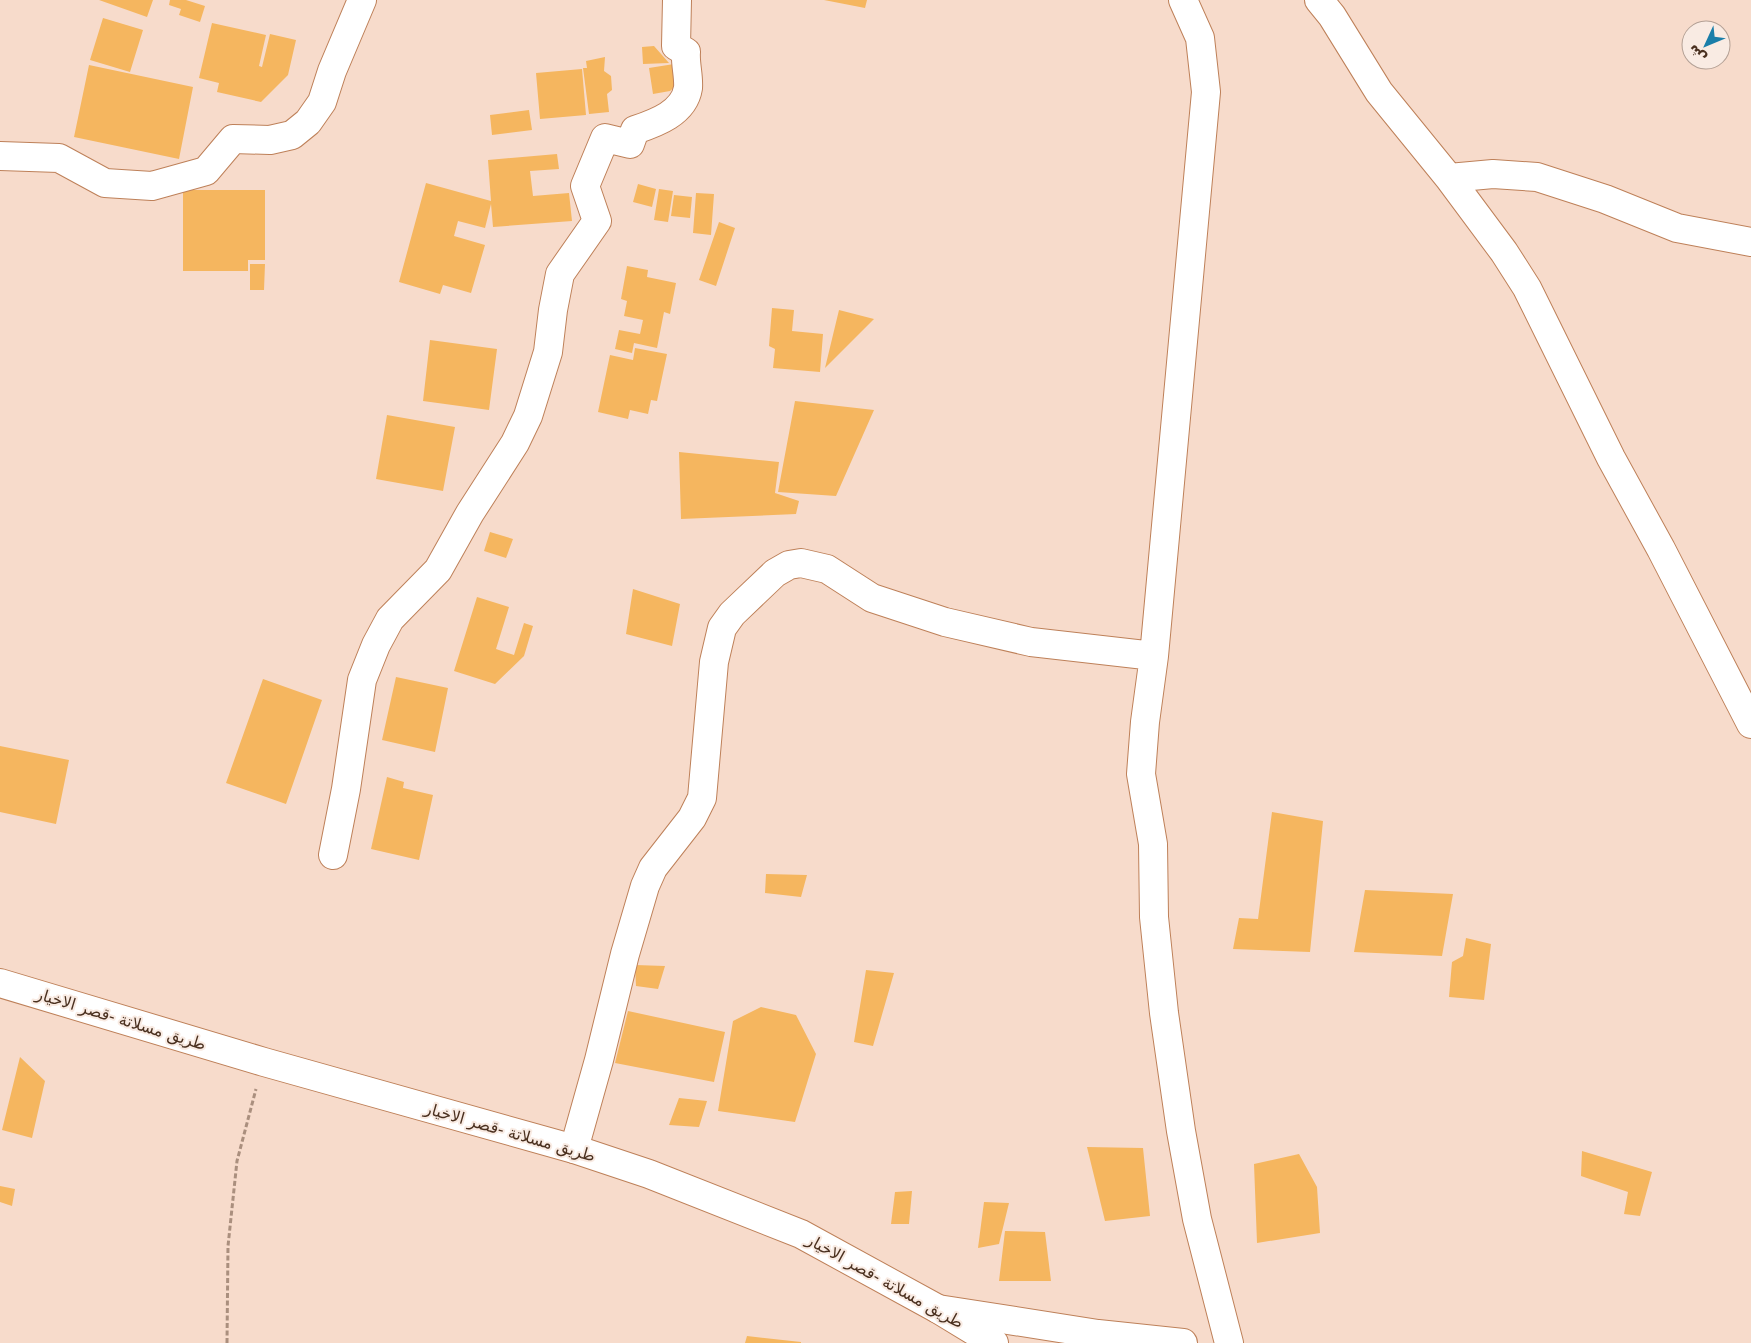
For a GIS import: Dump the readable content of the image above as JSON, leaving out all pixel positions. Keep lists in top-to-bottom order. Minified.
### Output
{"streets":{"street":["طريق مسلاتة -قصر الاخيار"]},"north":"bottom left"}
